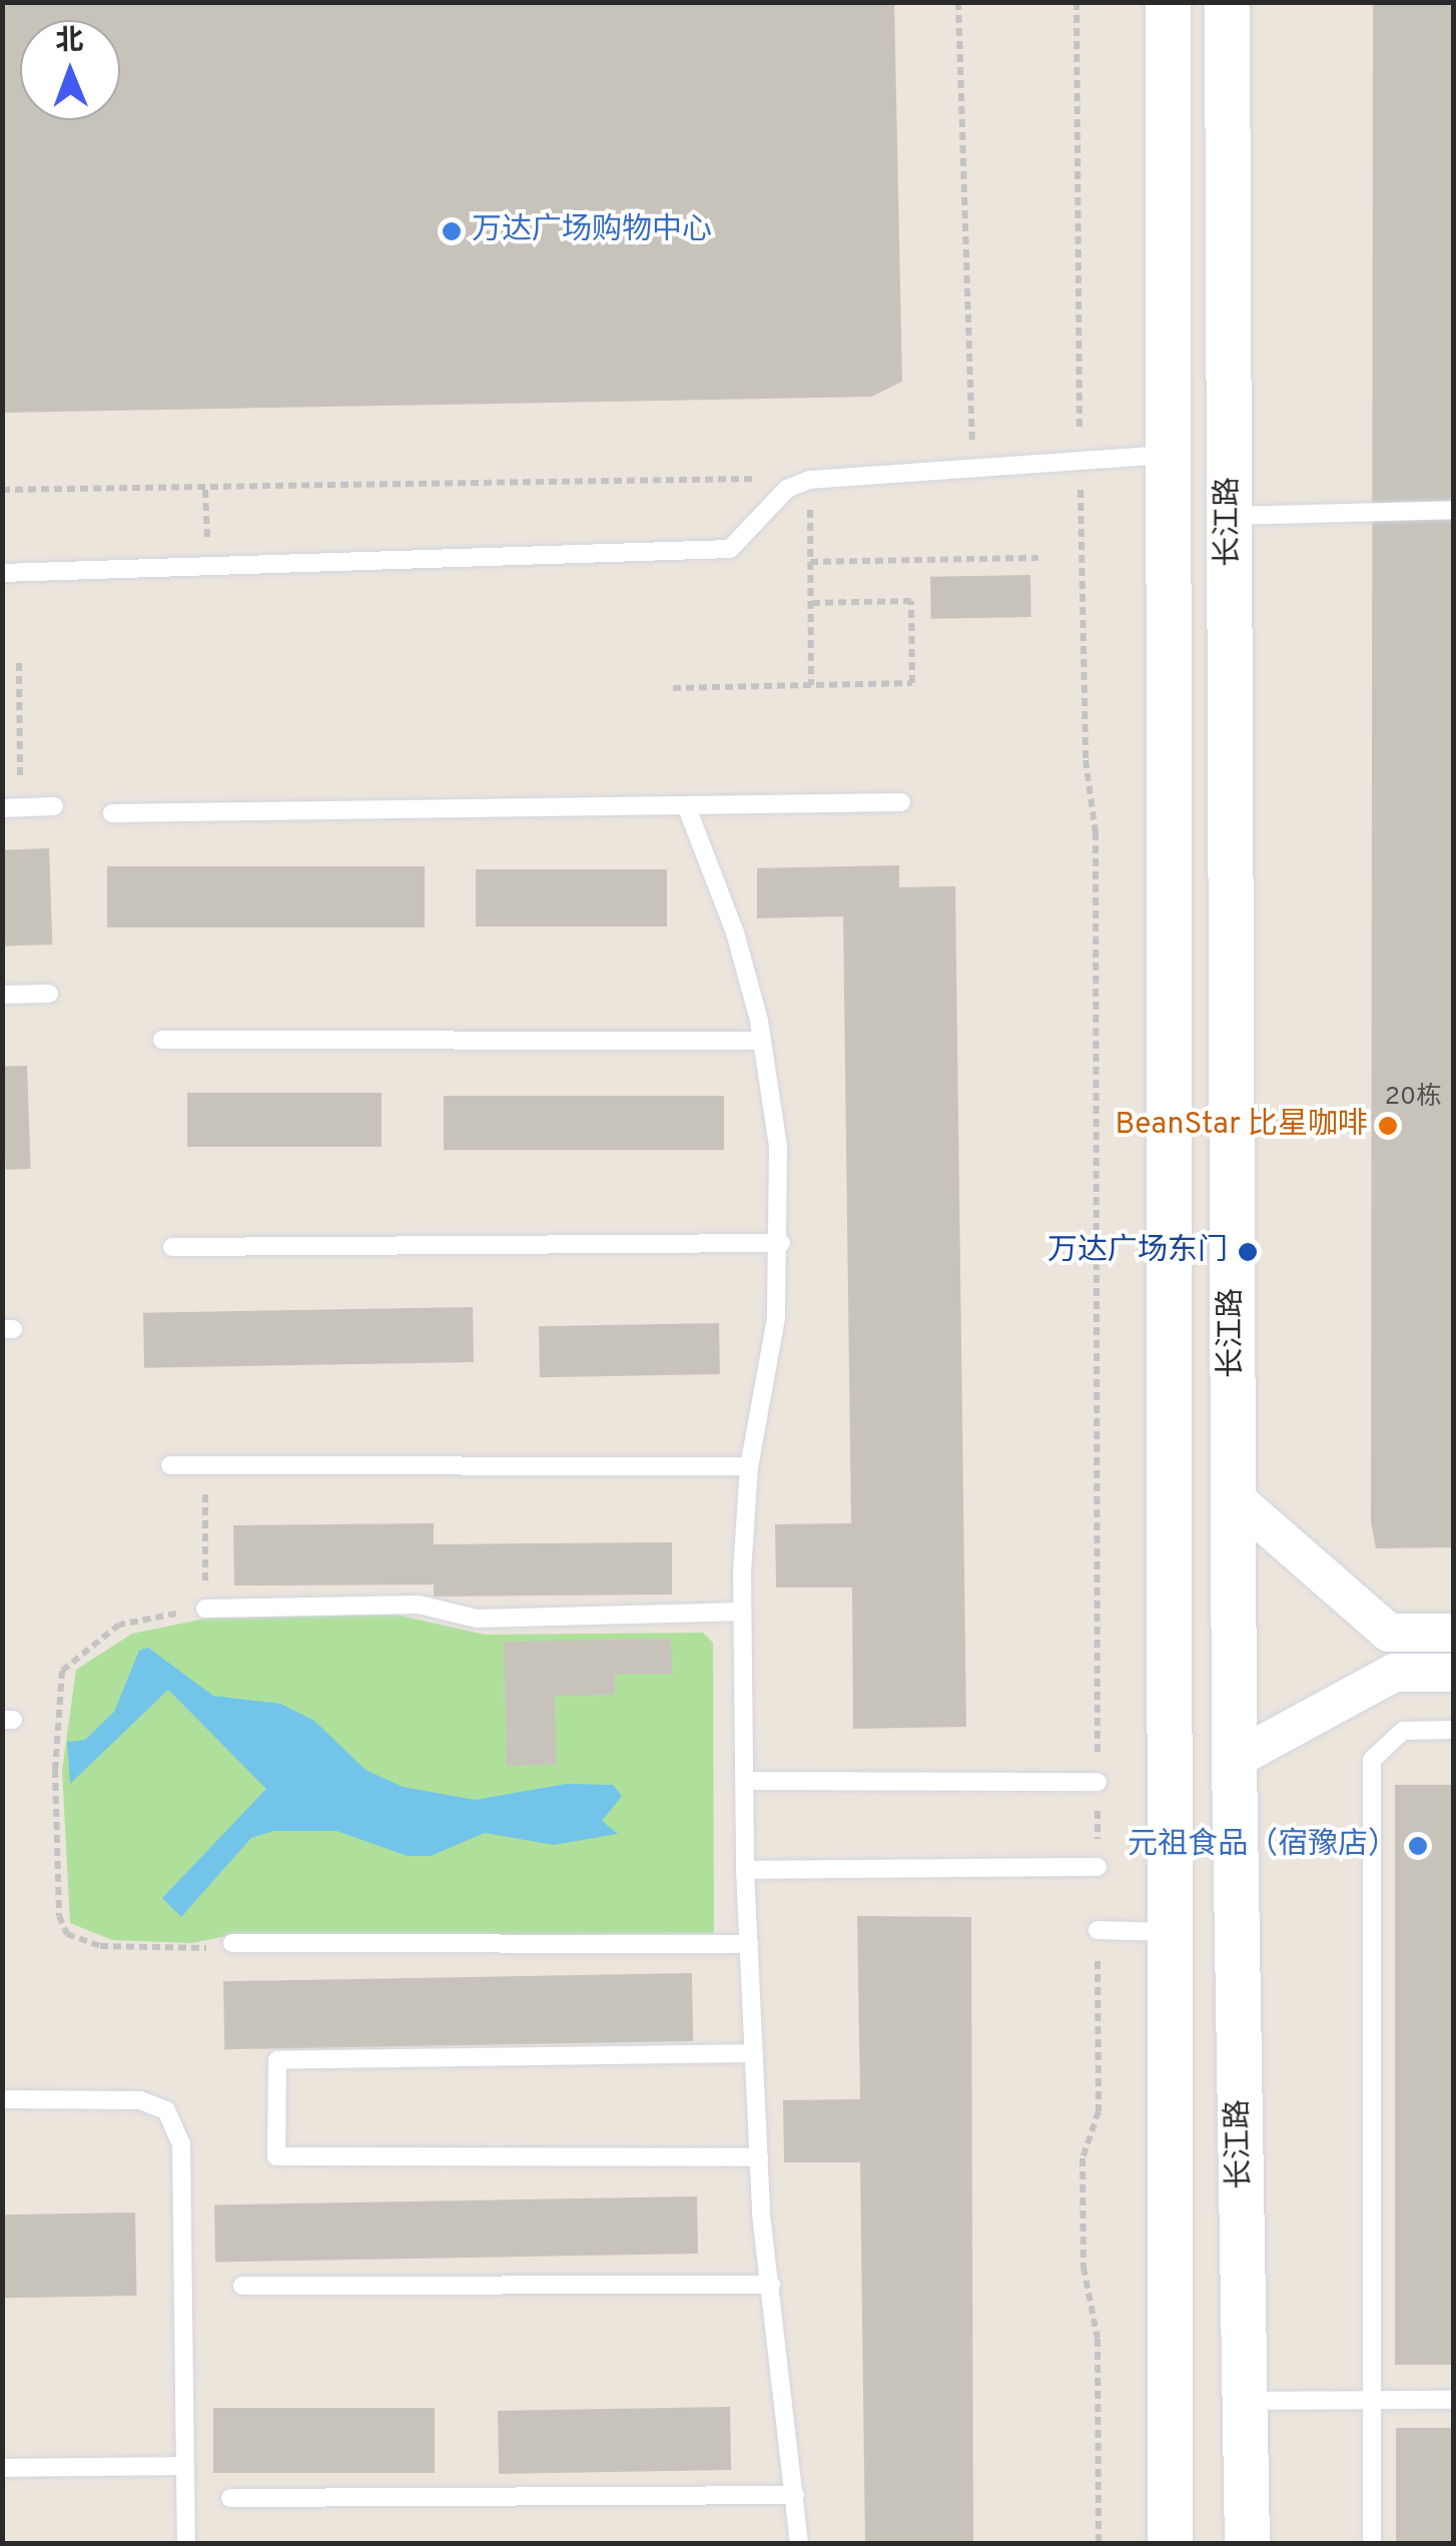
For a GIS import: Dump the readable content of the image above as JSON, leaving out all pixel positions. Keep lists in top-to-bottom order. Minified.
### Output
{"streets":{"street":["长江路"]},"places":["万达广场购物中心","BeanStar 比星咖啡","万达广场东门","元祖食品（宿豫店）"],"house_numbers":["20栋"],"north":"top"}
